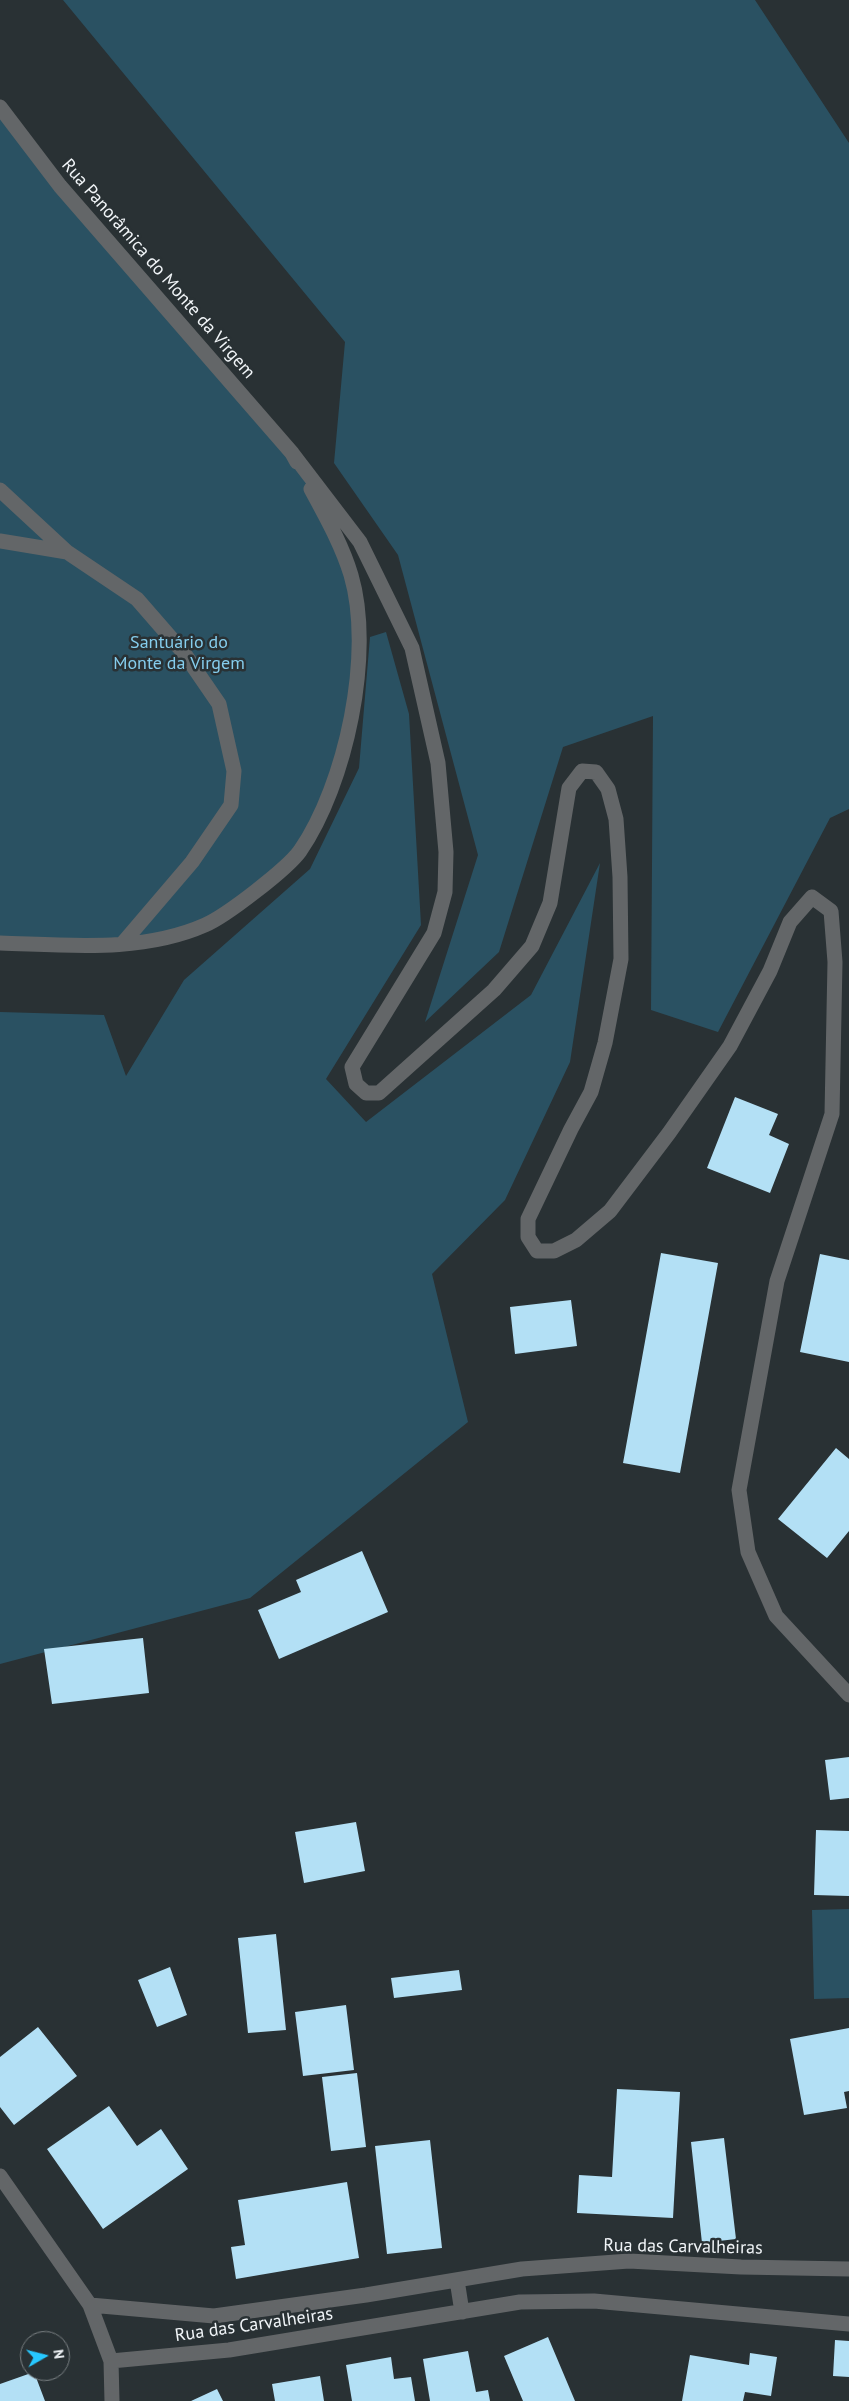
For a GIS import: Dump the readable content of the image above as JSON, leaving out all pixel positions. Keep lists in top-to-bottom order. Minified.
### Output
{"streets":{"street":["Rua Panorâmica do Monte da Virgem","Rua das Carvalheiras"]},"parks":["Santuário do Monte da Virgem"],"north":"right"}
